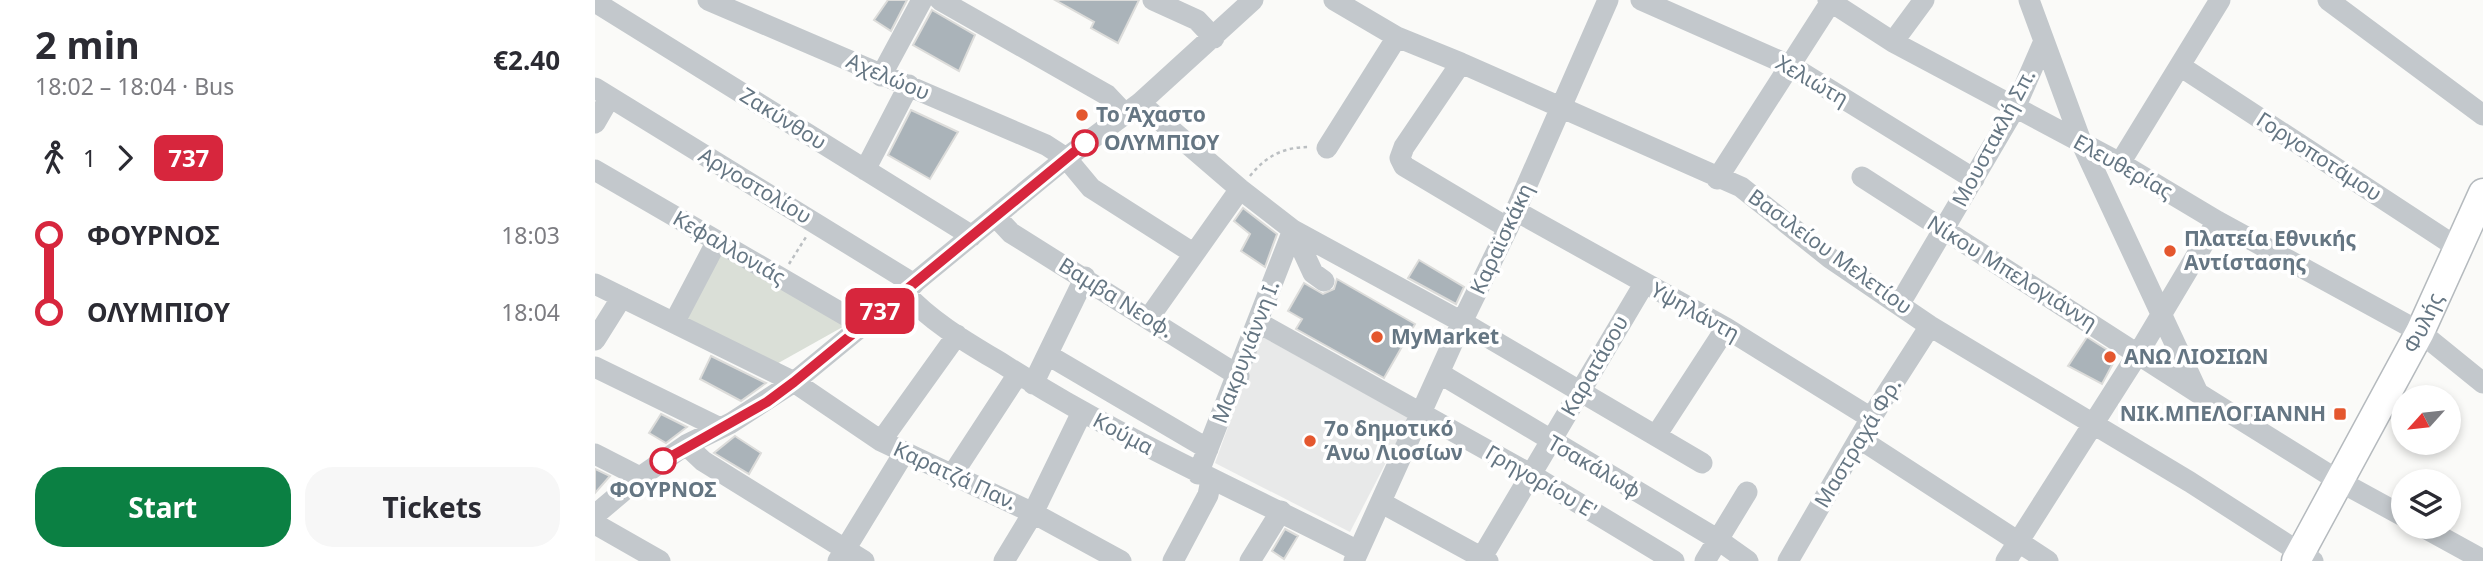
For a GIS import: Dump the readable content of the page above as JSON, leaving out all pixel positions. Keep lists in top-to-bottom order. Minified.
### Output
{"streets":{"main road":["Φυλής"],"street":["Αχελώου","Χελιώτη","Ζακύνθου","Μουστακλή Σπ.","Γοργοποτάμου","Ελευθερίας","Αργοστολίου","Καραϊσκάκη","Κεφαλλονιάς","Βασιλείου Μελετίου","Νίκου Μπελογιάννη","Βαμβα Νεοφ.","Υψηλάντη","Μακρυγιάννη Ι.","Καρατάσου","Κούμα","Μαστραχά Φρ.","Τσακάλωφ","Καρατζά Παν.","Γρηγορίου Ε'"]},"crossings":[["Χελιώτη","Μουστακλή Σπ."],["Μουστακλή Σπ.","Ελευθερίας"],["Μουστακλή Σπ.","Βασιλείου Μελετίου"],["Μουστακλή Σπ.","Νίκου Μπελογιάννη"],["Γοργοποτάμου","Φυλής"],["Ελευθερίας","Φυλής"],["Αργοστολίου","Κούμα"],["Καραϊσκάκη","Βασιλείου Μελετίου"],["Καραϊσκάκη","Υψηλάντη"],["Καραϊσκάκη","Κούμα"],["Καραϊσκάκη","Τσακάλωφ"],["Καραϊσκάκη","Γρηγορίου Ε'"],["Βασιλείου Μελετίου","Υψηλάντη"],["Βασιλείου Μελετίου","Φυλής"],["Βασιλείου Μελετίου","Μαστραχά Φρ."],["Νίκου Μπελογιάννη","Φυλής"],["Βαμβα Νεοφ.","Μακρυγιάννη Ι."],["Υψηλάντη","Καρατάσου"],["Υψηλάντη","Μαστραχά Φρ."],["Μακρυγιάννη Ι.","Κούμα"],["Μακρυγιάννη Ι.","Γρηγορίου Ε'"],["Καρατάσου","Τσακάλωφ"],["Καρατάσου","Γρηγορίου Ε'"]],"places":{"other":["Το Άχαστο","ΟΛΥΜΠΙΟΥ","Πλατεία Εθνικής Αντίστασης","MyMarket","ΑΝΩ ΛΙΟΣΙΩΝ","7ο δημοτικό Άνω Λιοσίων","ΦΟΥΡΝΟΣ"],"transit":["ΝΙΚ.ΜΠΕΛΟΓΙΑΝΝΗ"]},"lines":["bus line 737"],"north":"bottom left","page":{"heading":["2 min","18:02 – 18:04 · Bus","€2.40"],"on_map":"737","legs":["1","737"],"list":[{"name":"ΦΟΥΡΝΟΣ","value":"18:03"},{"name":"ΟΛΥΜΠΙΟΥ","value":"18:04"}],"buttons":["Start","Tickets"]}}
